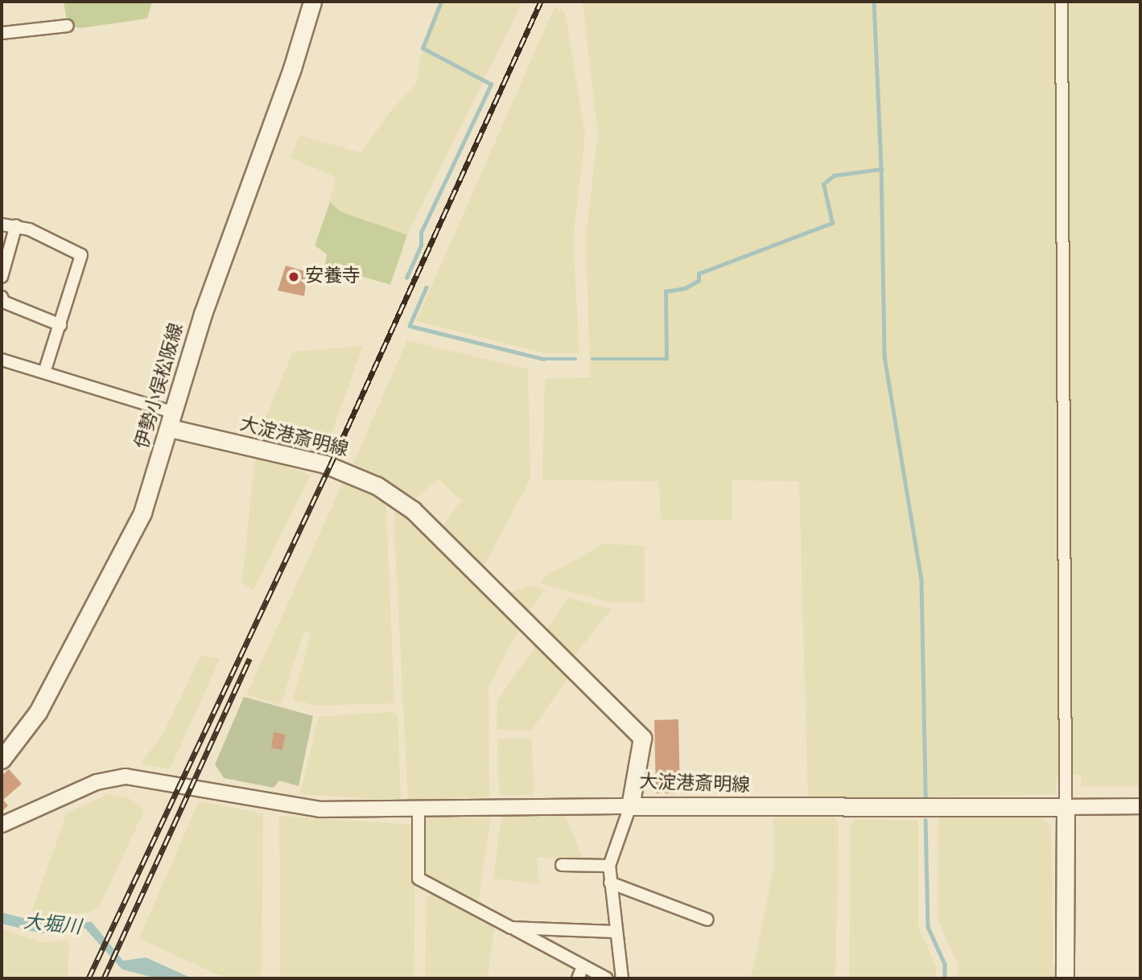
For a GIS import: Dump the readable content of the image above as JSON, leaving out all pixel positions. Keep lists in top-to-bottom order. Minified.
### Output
{"streets":{"main road":["伊勢小俣松阪線","大淀港斎明線"]},"crossings":[["伊勢小俣松阪線","大淀港斎明線"]],"water":["大堀川"],"places":["安養寺"]}
